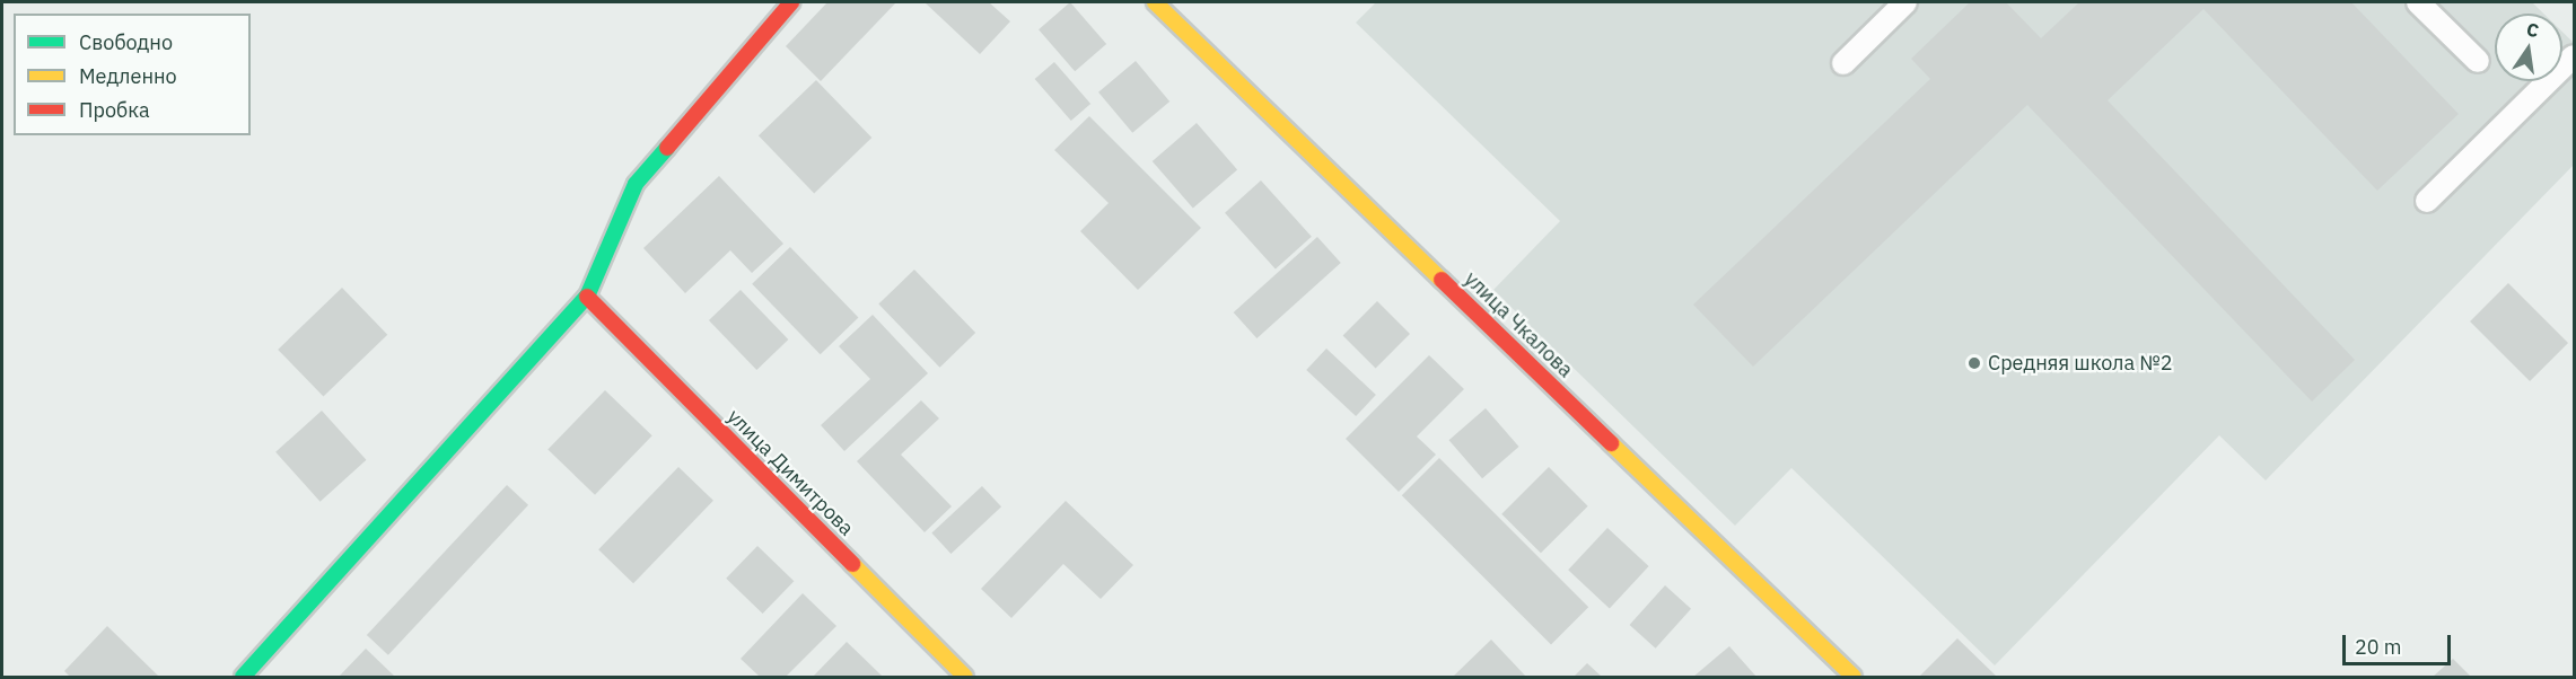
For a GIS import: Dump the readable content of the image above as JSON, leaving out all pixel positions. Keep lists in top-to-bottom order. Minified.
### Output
{"streets":{"street":["улица Чкалова","улица Димитрова"]},"places":["Средняя школа №2"],"legend":["Свободно","Медленно","Пробка"],"scale_bar":"20 m","north":"top"}
